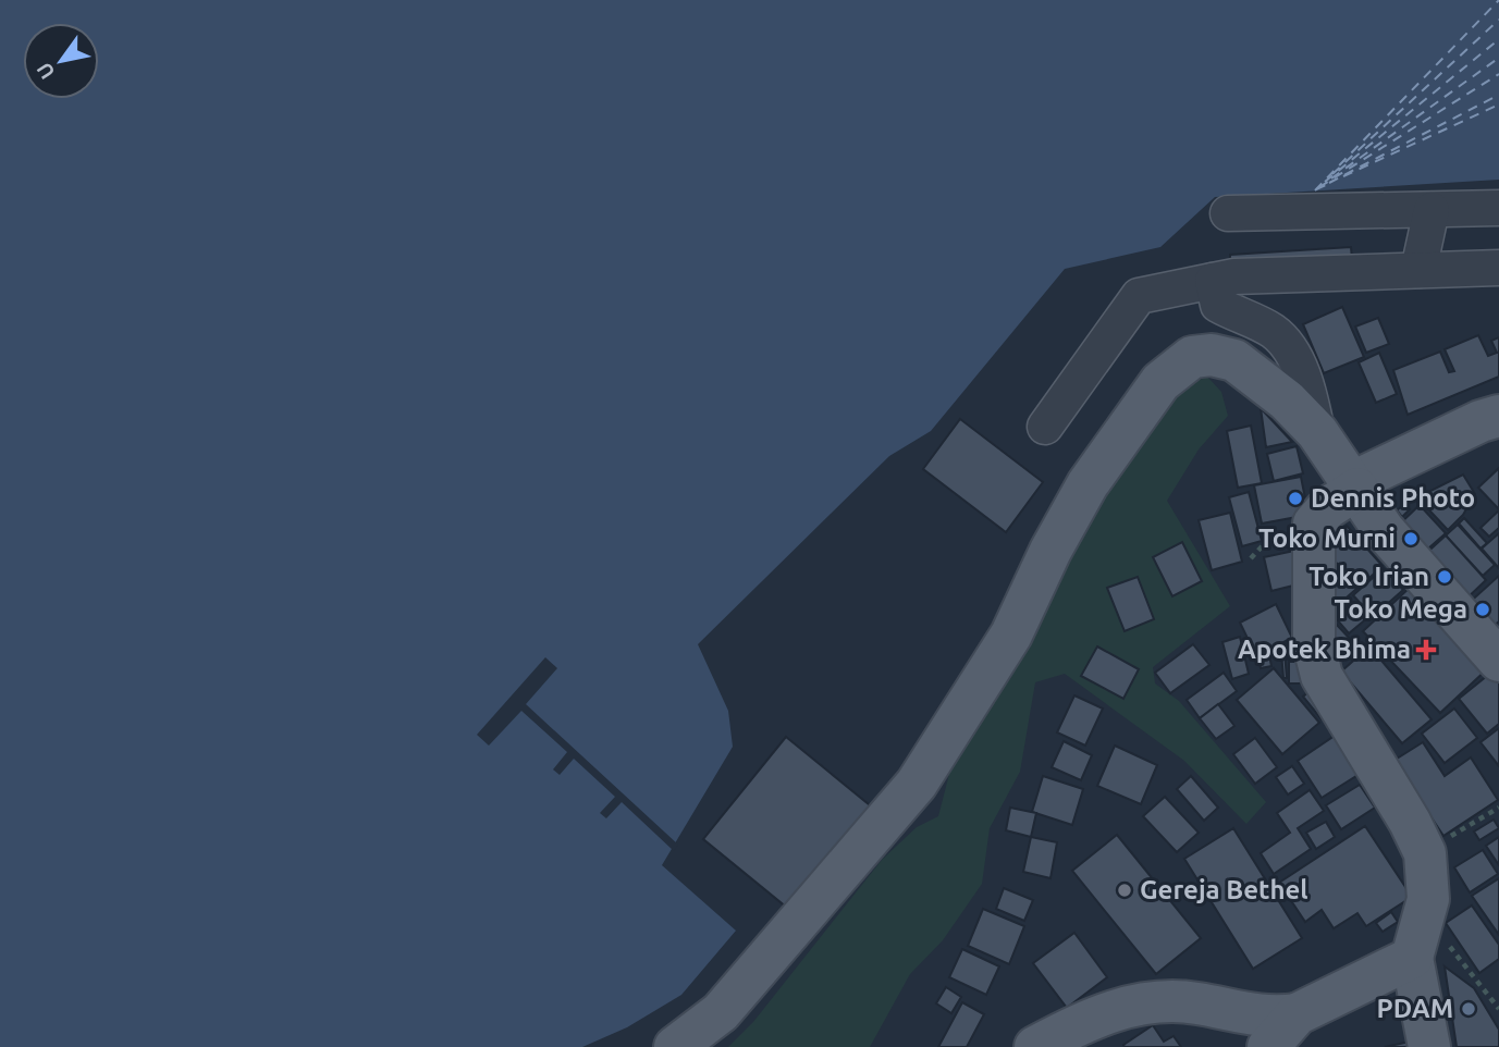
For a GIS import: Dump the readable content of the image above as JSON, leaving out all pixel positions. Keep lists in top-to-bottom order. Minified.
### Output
{"places":{"other":["Dennis Photo","Toko Murni","Toko Irian","Toko Mega","Gereja Bethel","PDAM"],"health":["Apotek Bhima"]},"north":"bottom left"}
